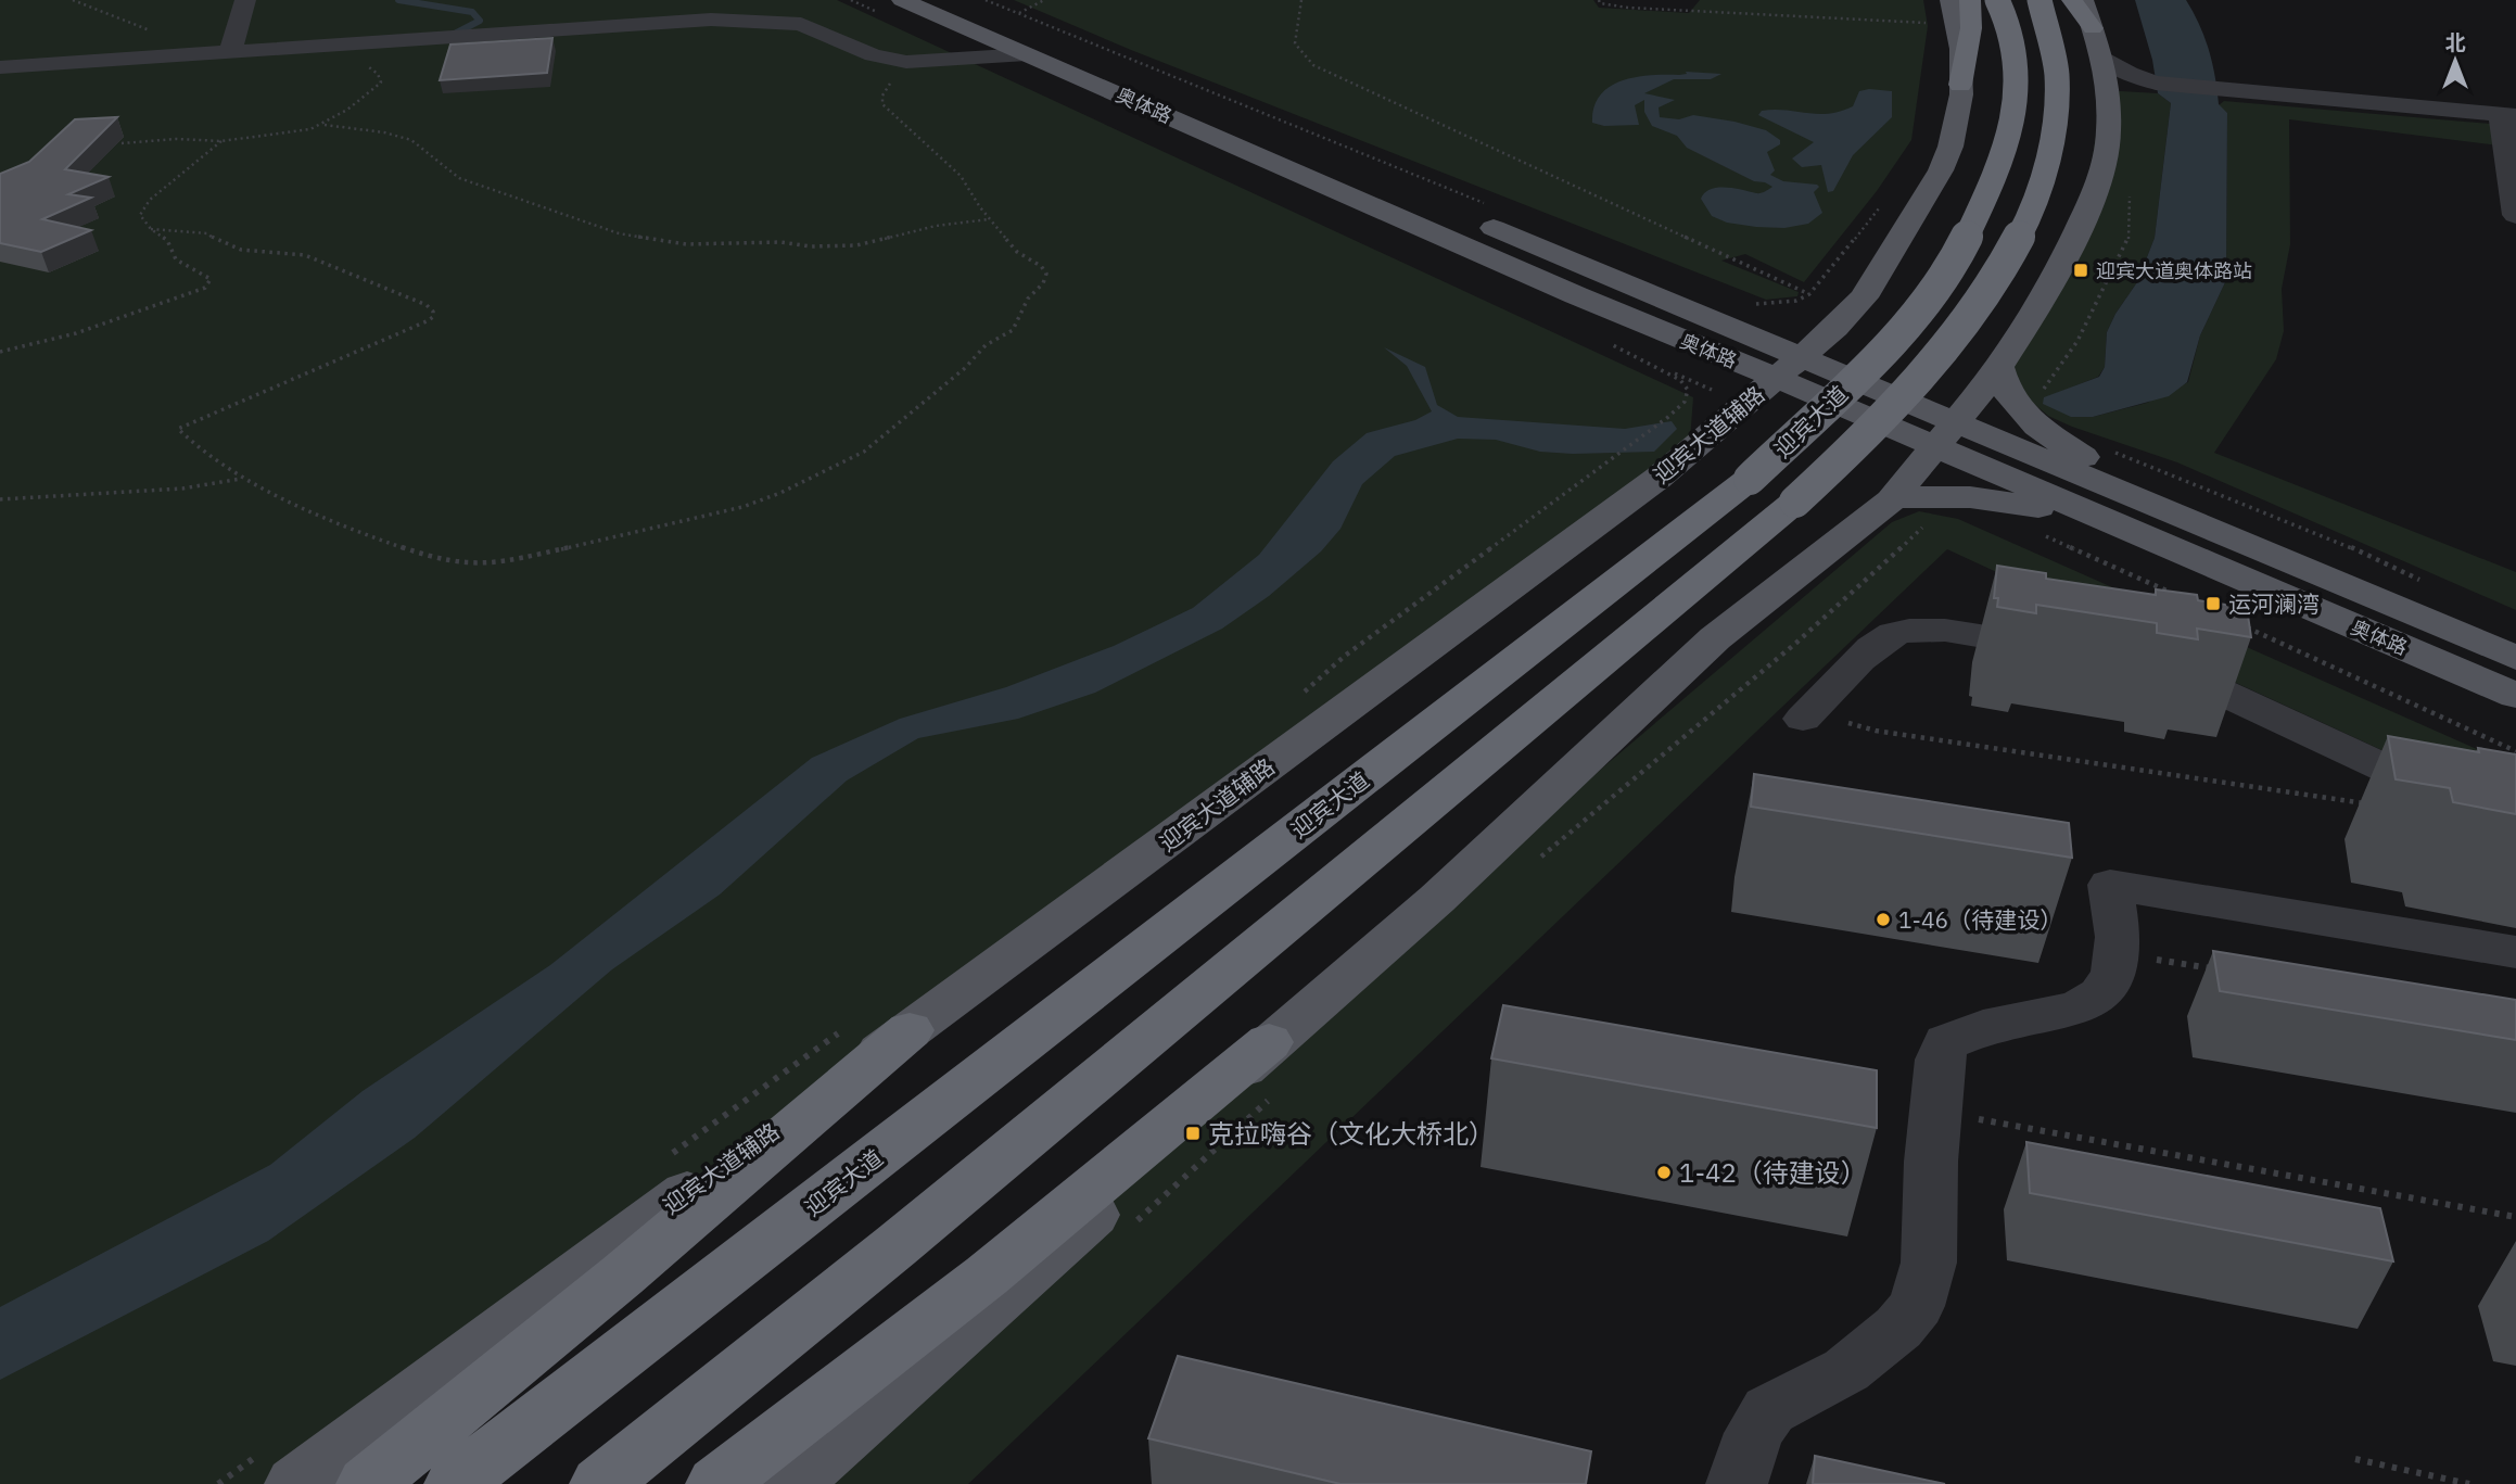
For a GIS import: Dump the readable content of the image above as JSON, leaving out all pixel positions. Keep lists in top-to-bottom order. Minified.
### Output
{"streets":{"highway":["迎宾大道"],"main road":["奥体路","迎宾大道辅路"]},"crossings":[["奥体路","迎宾大道辅路"]],"places":{"transit":["迎宾大道奥体路站","运河澜湾","克拉嗨谷（文化大桥北）"],"other":["1-46（待建设）","1-42（待建设）"]},"north":"top"}
